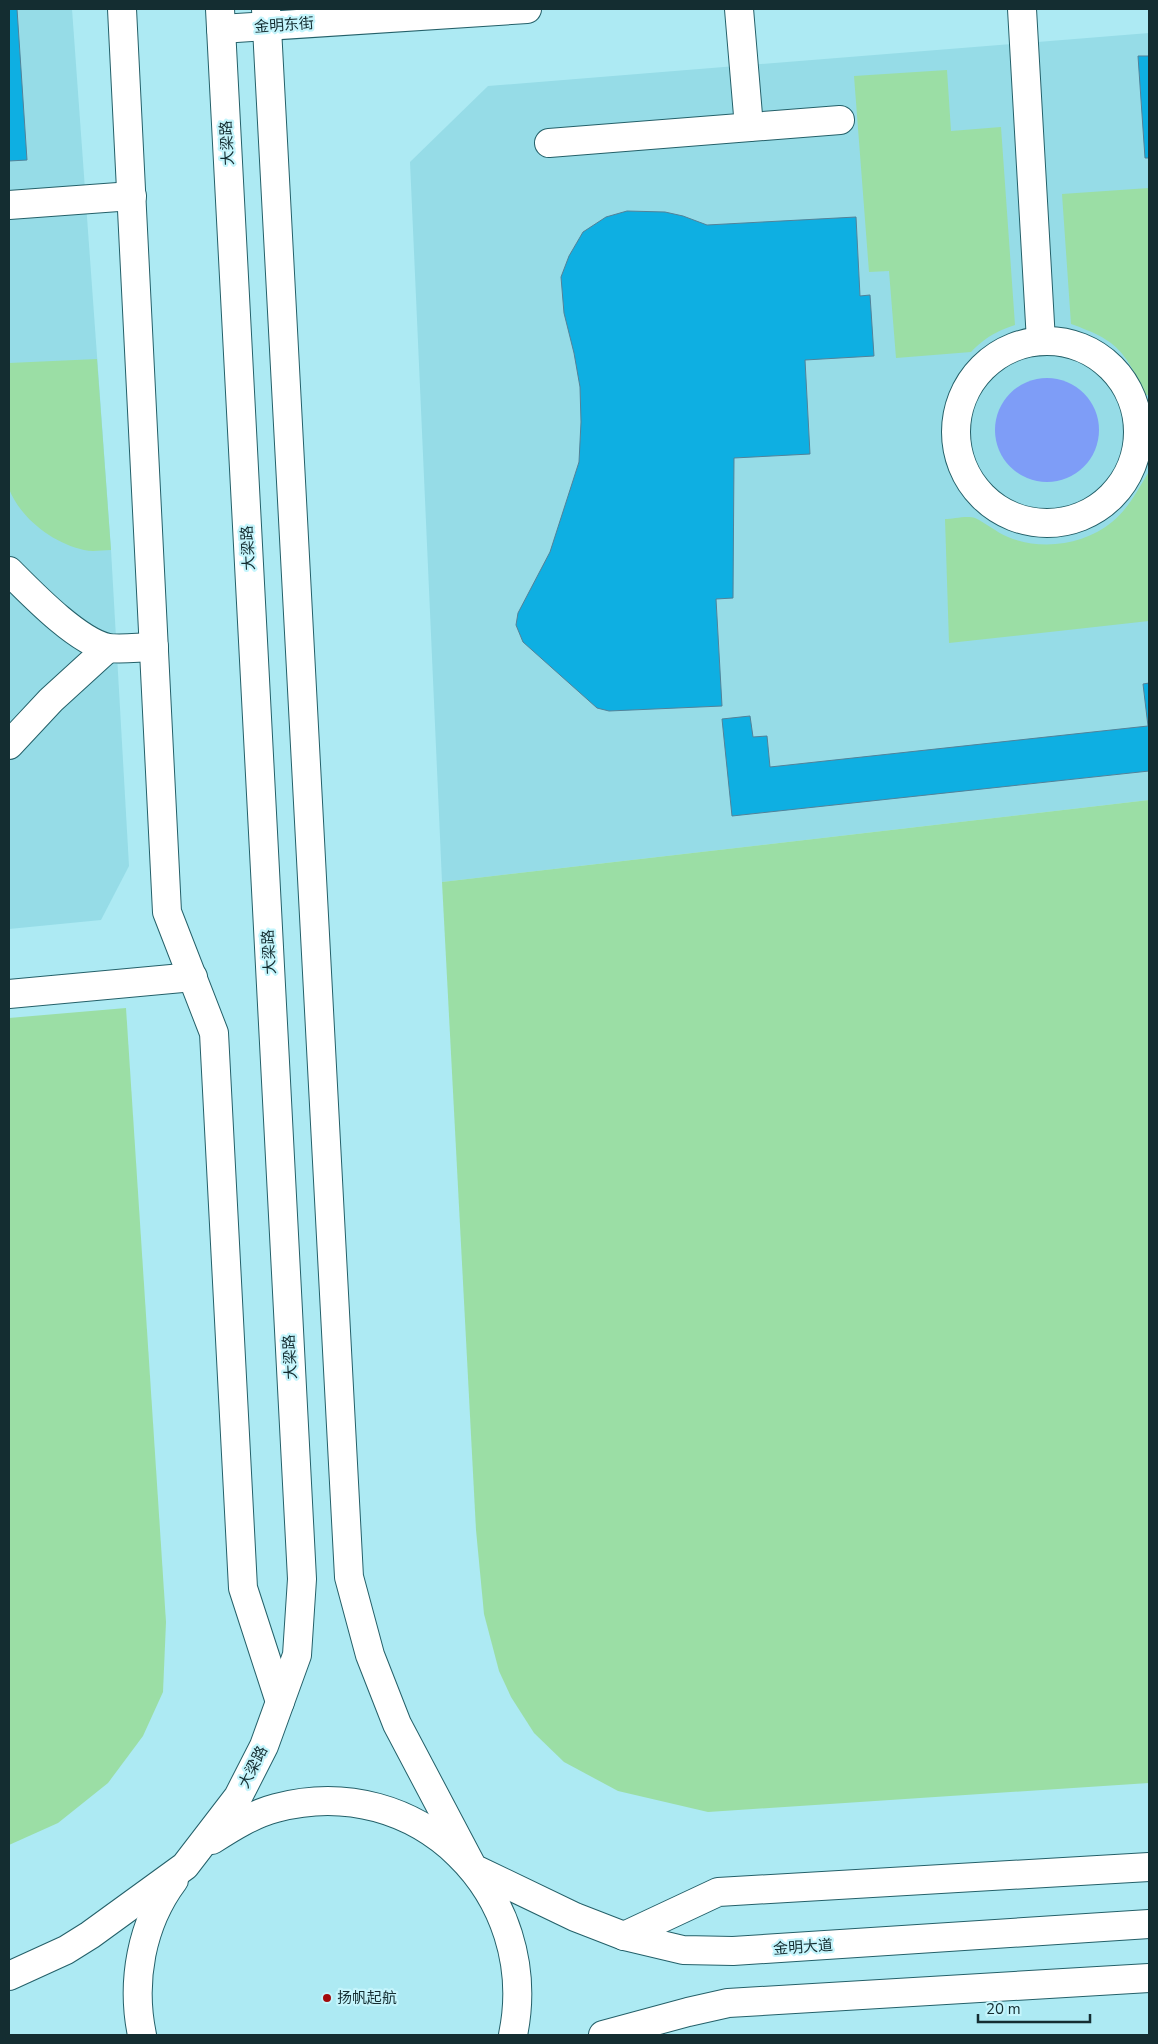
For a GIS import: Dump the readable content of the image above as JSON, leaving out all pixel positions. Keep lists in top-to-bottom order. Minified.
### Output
{"streets":{"main road":["金明东街","大梁路","金明大道"]},"crossings":[["金明东街","大梁路"]],"places":["扬帆起航"],"scale_bar":"20 m"}
